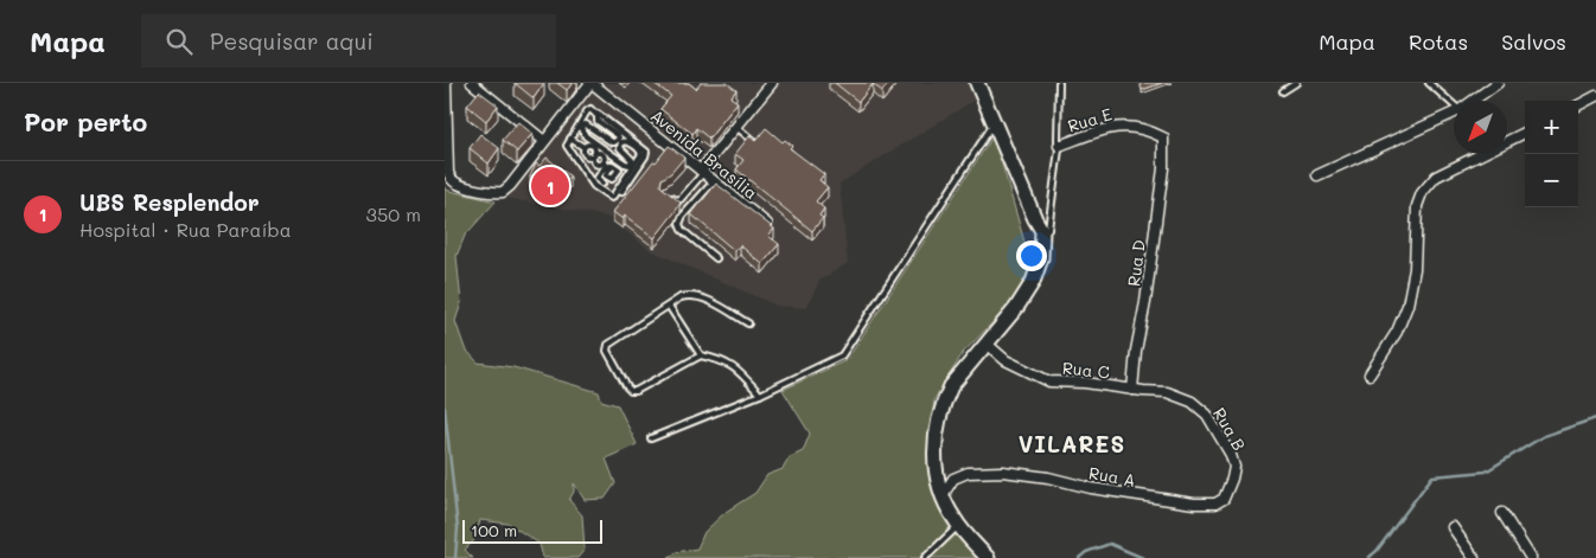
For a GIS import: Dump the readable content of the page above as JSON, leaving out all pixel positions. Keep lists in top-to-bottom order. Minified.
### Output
{"streets":{"street":["Rua E","Avenida Brasília","Rua D","Rua C","Rua B","Rua A"]},"crossings":[["Rua E","Rua D"],["Rua D","Rua C"],["Rua C","Rua B"],["Rua B","Rua A"]],"districts":["VILARES"],"scale_bar":"100 m","north":"bottom left","page":{"header":"Mapa","search":"Pesquisar aqui","nav":["Mapa","Rotas","Salvos"],"heading":"Por perto","map_buttons":["+","−"],"list":[{"mark":"1","name":"UBS Resplendor","note":"Hospital · Rua Paraíba","value":"350 m"}],"pins":"1","scale":"100 m"}}
